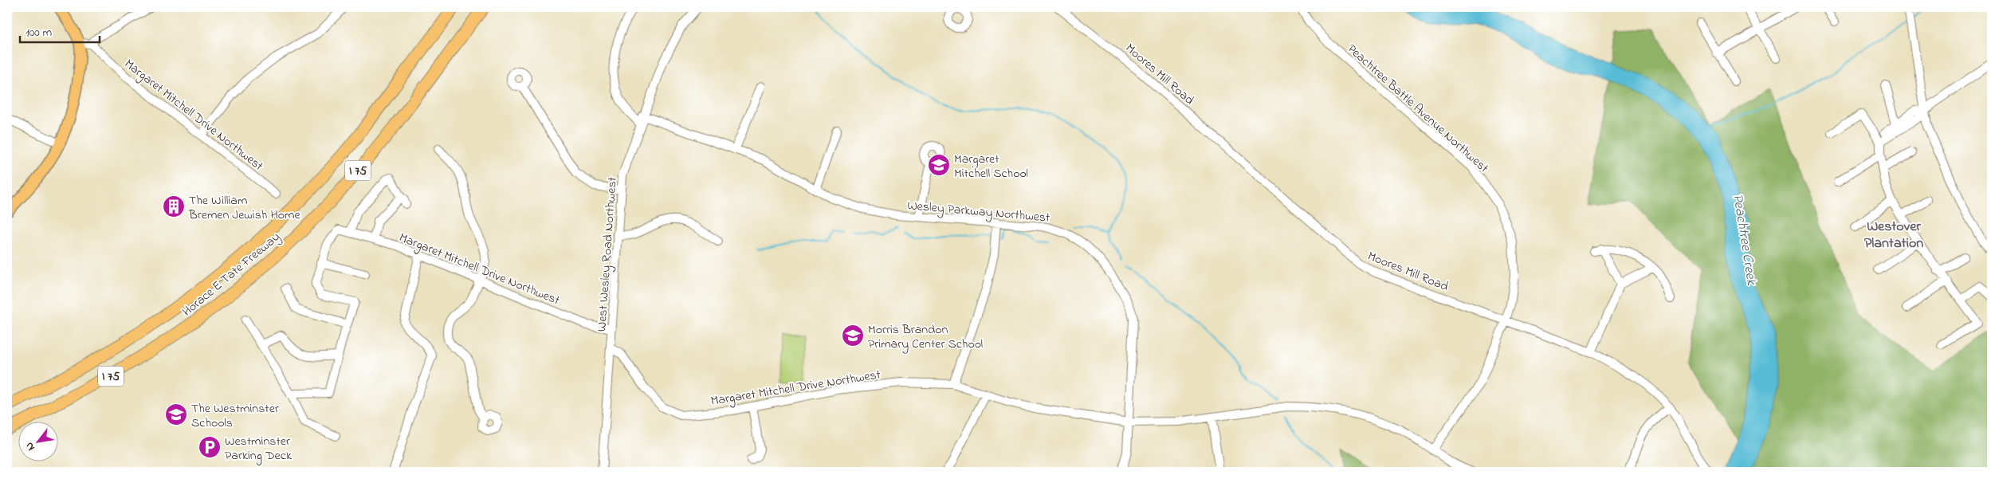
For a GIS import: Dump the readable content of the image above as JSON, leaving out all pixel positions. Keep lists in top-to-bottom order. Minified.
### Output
{"streets":{"highway":["I 75","Horace E Tate Freeway"],"street":["Moores Mill Road","Peachtree Battle Avenue Northwest","Margaret Mitchell Drive Northwest","Wesley Parkway Northwest","West Wesley Road Northwest"]},"crossings":[["Moores Mill Road","Peachtree Battle Avenue Northwest"],["Peachtree Battle Avenue Northwest","Margaret Mitchell Drive Northwest"],["Margaret Mitchell Drive Northwest","Wesley Parkway Northwest"],["Margaret Mitchell Drive Northwest","West Wesley Road Northwest"],["Wesley Parkway Northwest","West Wesley Road Northwest"]],"districts":["Westover Plantation"],"water":["Peachtree Creek"],"places":{"school or university":["Margaret Mitchell School","Morris Brandon Primary Center School","The Westminster Schools"],"building":["The William Bremen Jewish Home"],"parking":["Westminster Parking Deck"]},"scale_bar":"100 m","north":"bottom left"}
